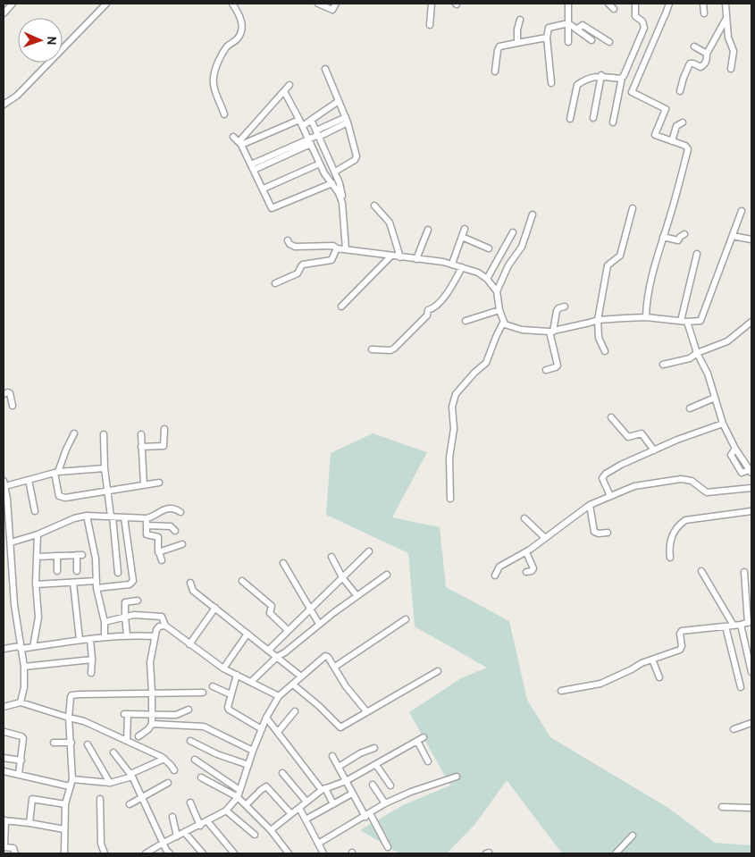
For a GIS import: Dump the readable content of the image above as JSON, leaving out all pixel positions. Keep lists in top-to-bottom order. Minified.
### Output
{"north":"right"}
